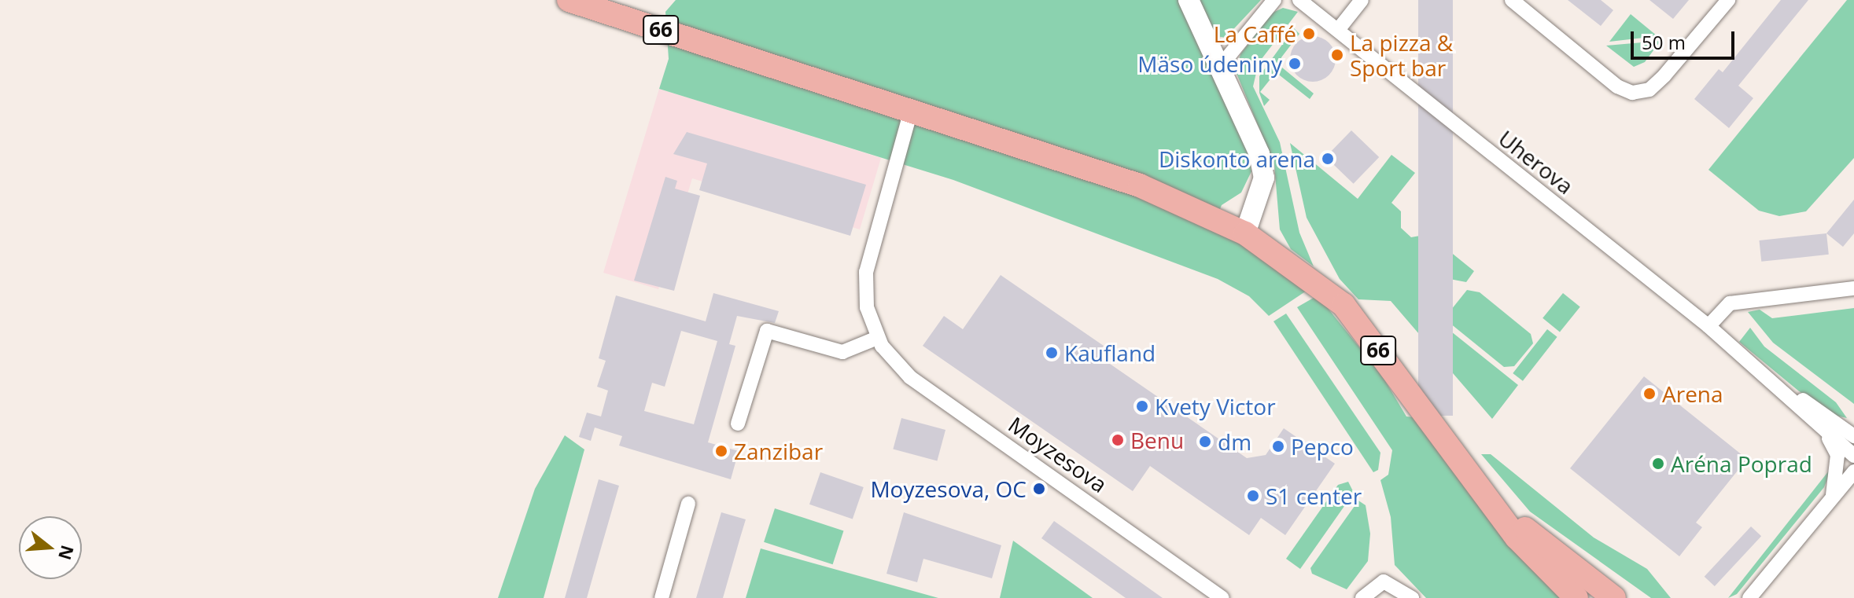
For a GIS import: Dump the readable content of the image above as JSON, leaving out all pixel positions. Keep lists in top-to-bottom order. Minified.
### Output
{"streets":{"main road":["66"],"street":["Uherova","Moyzesova"]},"crossings":[["66","Moyzesova"]],"places":["La Caffé","La pizza & Sport bar","Mäso údeniny","Diskonto arena","Kaufland","Arena","Kvety Victor","Benu","dm","Pepco","Zanzibar","Aréna Poprad","Moyzesova, OC","S1 center"],"scale_bar":"50 m","north":"right"}
